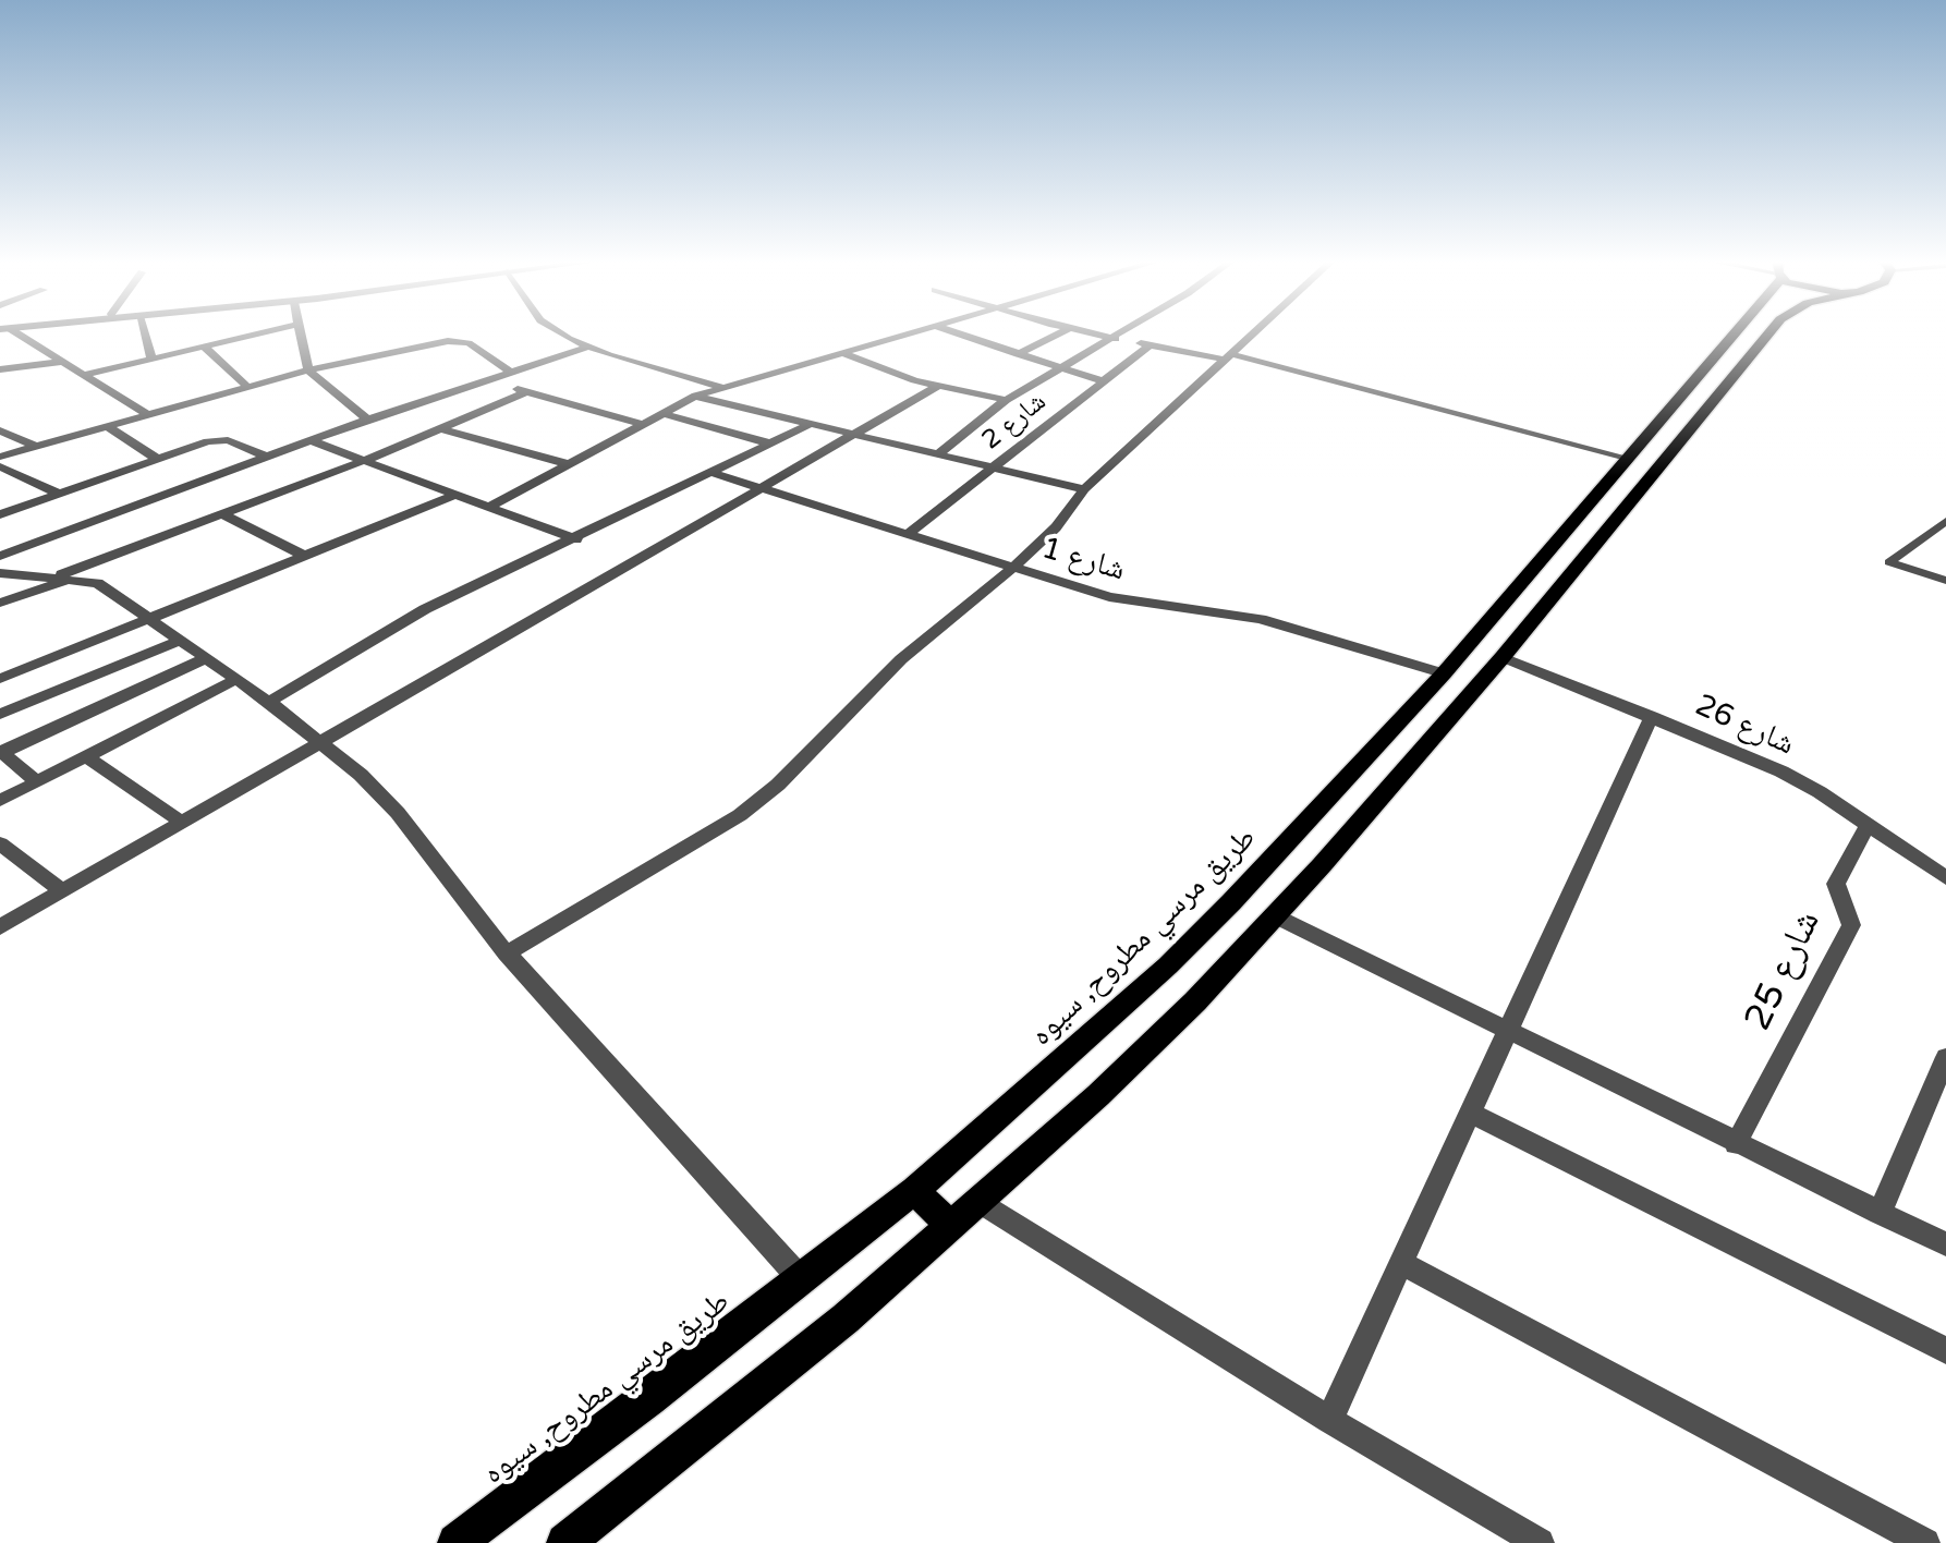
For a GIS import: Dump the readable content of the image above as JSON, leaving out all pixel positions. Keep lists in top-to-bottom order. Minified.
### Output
{"streets":{"main road":["طريق مرسي مطروح, سيوه"],"street":["شارع 2","شارع 1","شارع 26","شارع 25"]},"crossings":[["شارع 2","شارع 1"],["شارع 1","طريق مرسي مطروح, سيوه"],["شارع 26","شارع 25"]]}
